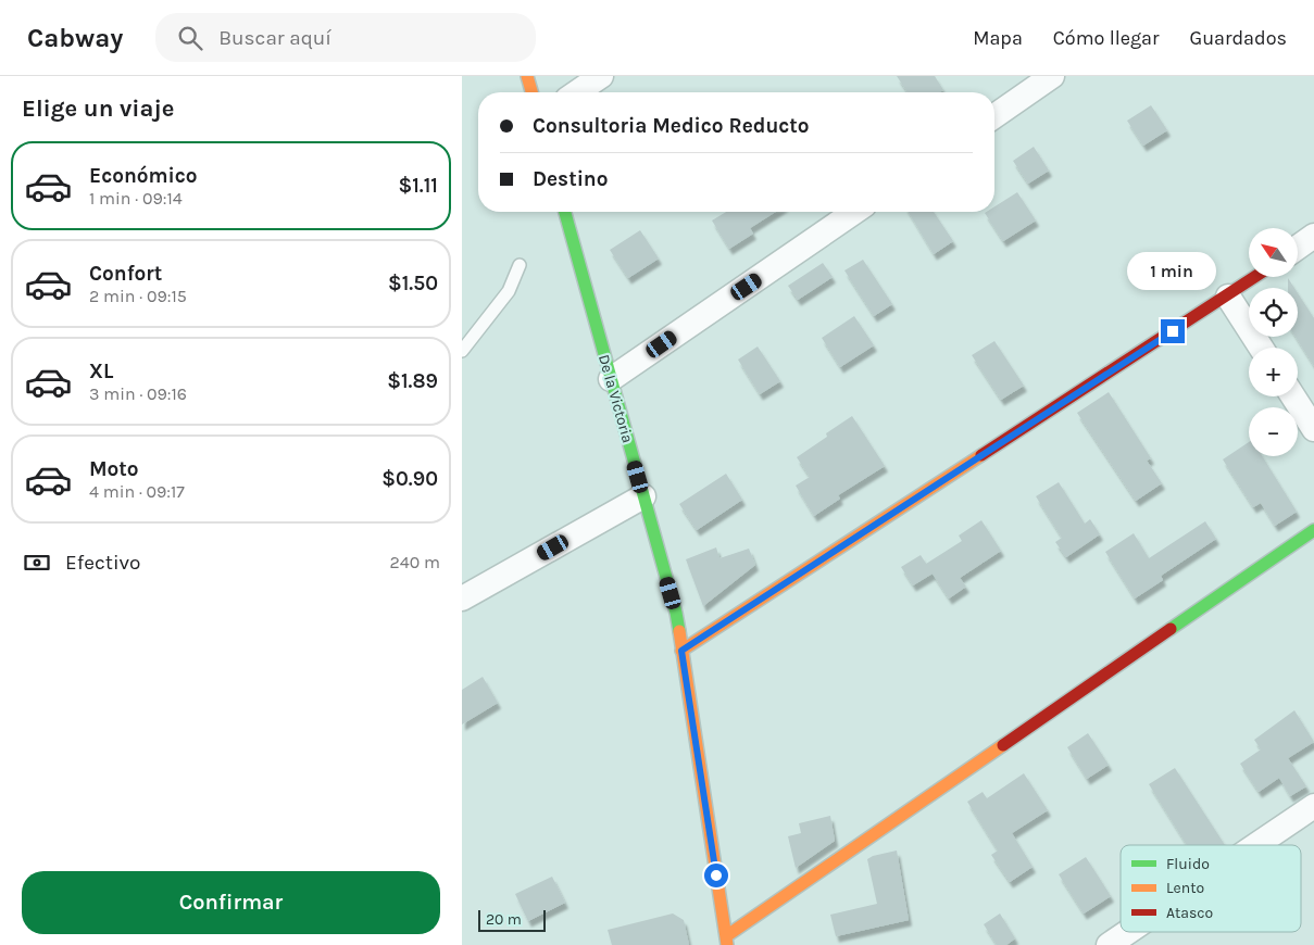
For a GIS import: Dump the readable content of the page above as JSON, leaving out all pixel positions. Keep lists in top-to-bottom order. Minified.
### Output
{"streets":{"street":["De la Victoria"]},"legend":["Fluido","Lento","Atasco"],"scale_bar":"20 m","north":"top left","page":{"header":"Cabway","search":"Buscar aquí","nav":["Mapa","Cómo llegar","Guardados"],"heading":"Elige un viaje","banner":["Consultoria Medico Reducto","Destino"],"list":[{"name":"Económico","note":"1 min · 09:14","value":"$1.11"},{"name":"Confort","note":"2 min · 09:15","value":"$1.50"},{"name":"XL","note":"3 min · 09:16","value":"$1.89"},{"name":"Moto","note":"4 min · 09:17","value":"$0.90"}],"map_buttons":["+","−"],"bubble":"1 min","pay":["Efectivo","240 m"],"buttons":"Confirmar","scale":"20 m"}}
